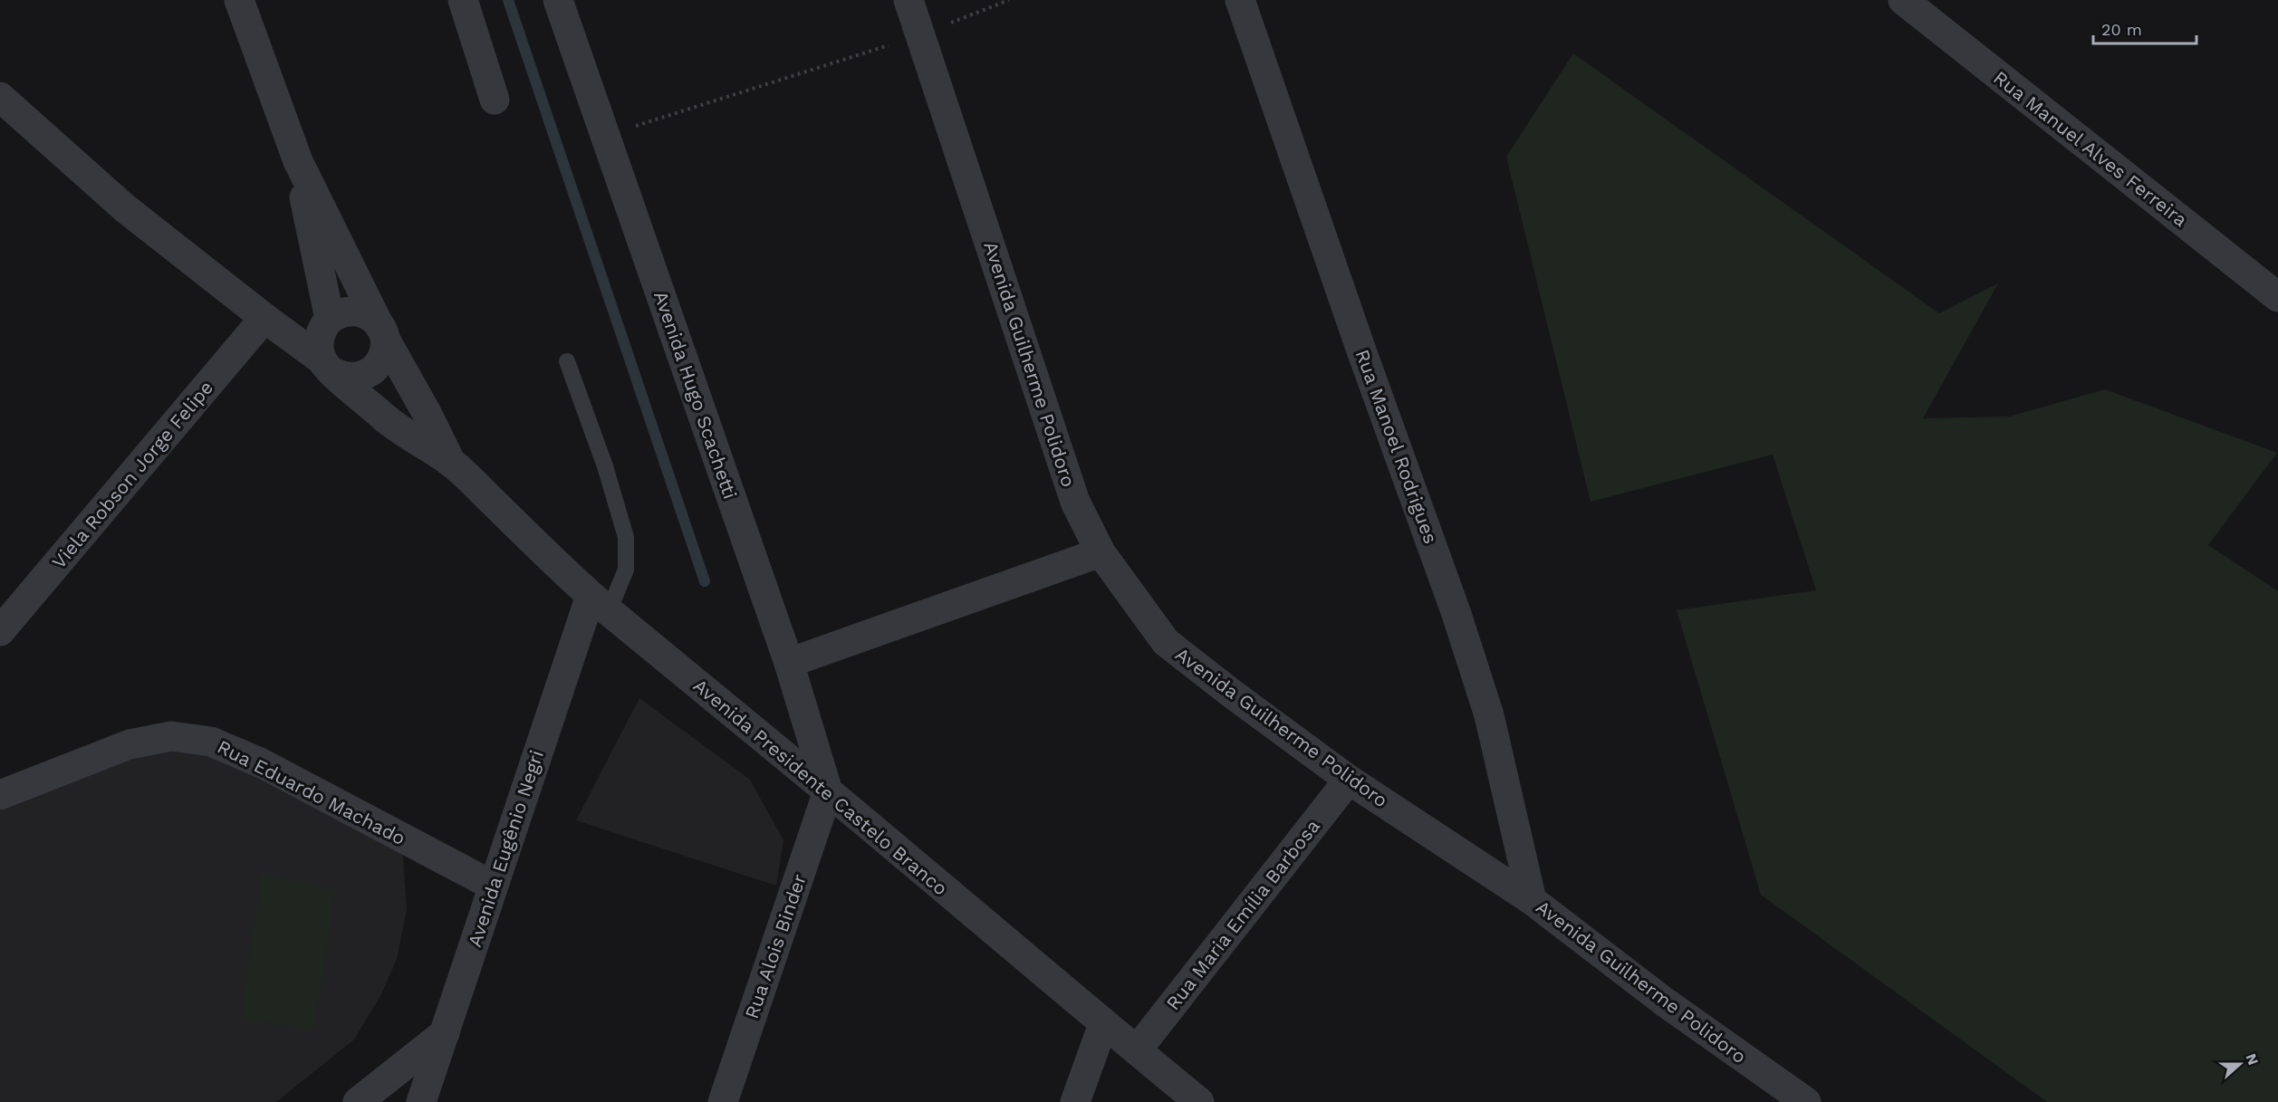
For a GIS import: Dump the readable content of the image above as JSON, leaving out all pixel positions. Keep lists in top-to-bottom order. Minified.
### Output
{"streets":{"street":["Rua Manuel Alves Ferreira","Avenida Guilherme Polidoro","Avenida Hugo Scachetti","Rua Manoel Rodrigues","Viela Robson Jorge Felipe","Avenida Presidente Castelo Branco","Rua Eduardo Machado","Avenida Eugênio Negri","Rua Maria Emília Barbosa","Rua Alois Binder"]},"crossings":[["Avenida Guilherme Polidoro","Rua Manoel Rodrigues"],["Avenida Guilherme Polidoro","Rua Maria Emília Barbosa"],["Avenida Hugo Scachetti","Avenida Presidente Castelo Branco"],["Avenida Hugo Scachetti","Rua Alois Binder"],["Viela Robson Jorge Felipe","Avenida Presidente Castelo Branco"],["Avenida Presidente Castelo Branco","Avenida Eugênio Negri"],["Avenida Presidente Castelo Branco","Rua Maria Emília Barbosa"],["Avenida Presidente Castelo Branco","Rua Alois Binder"],["Rua Eduardo Machado","Avenida Eugênio Negri"]],"scale_bar":"20 m","north":"right"}
